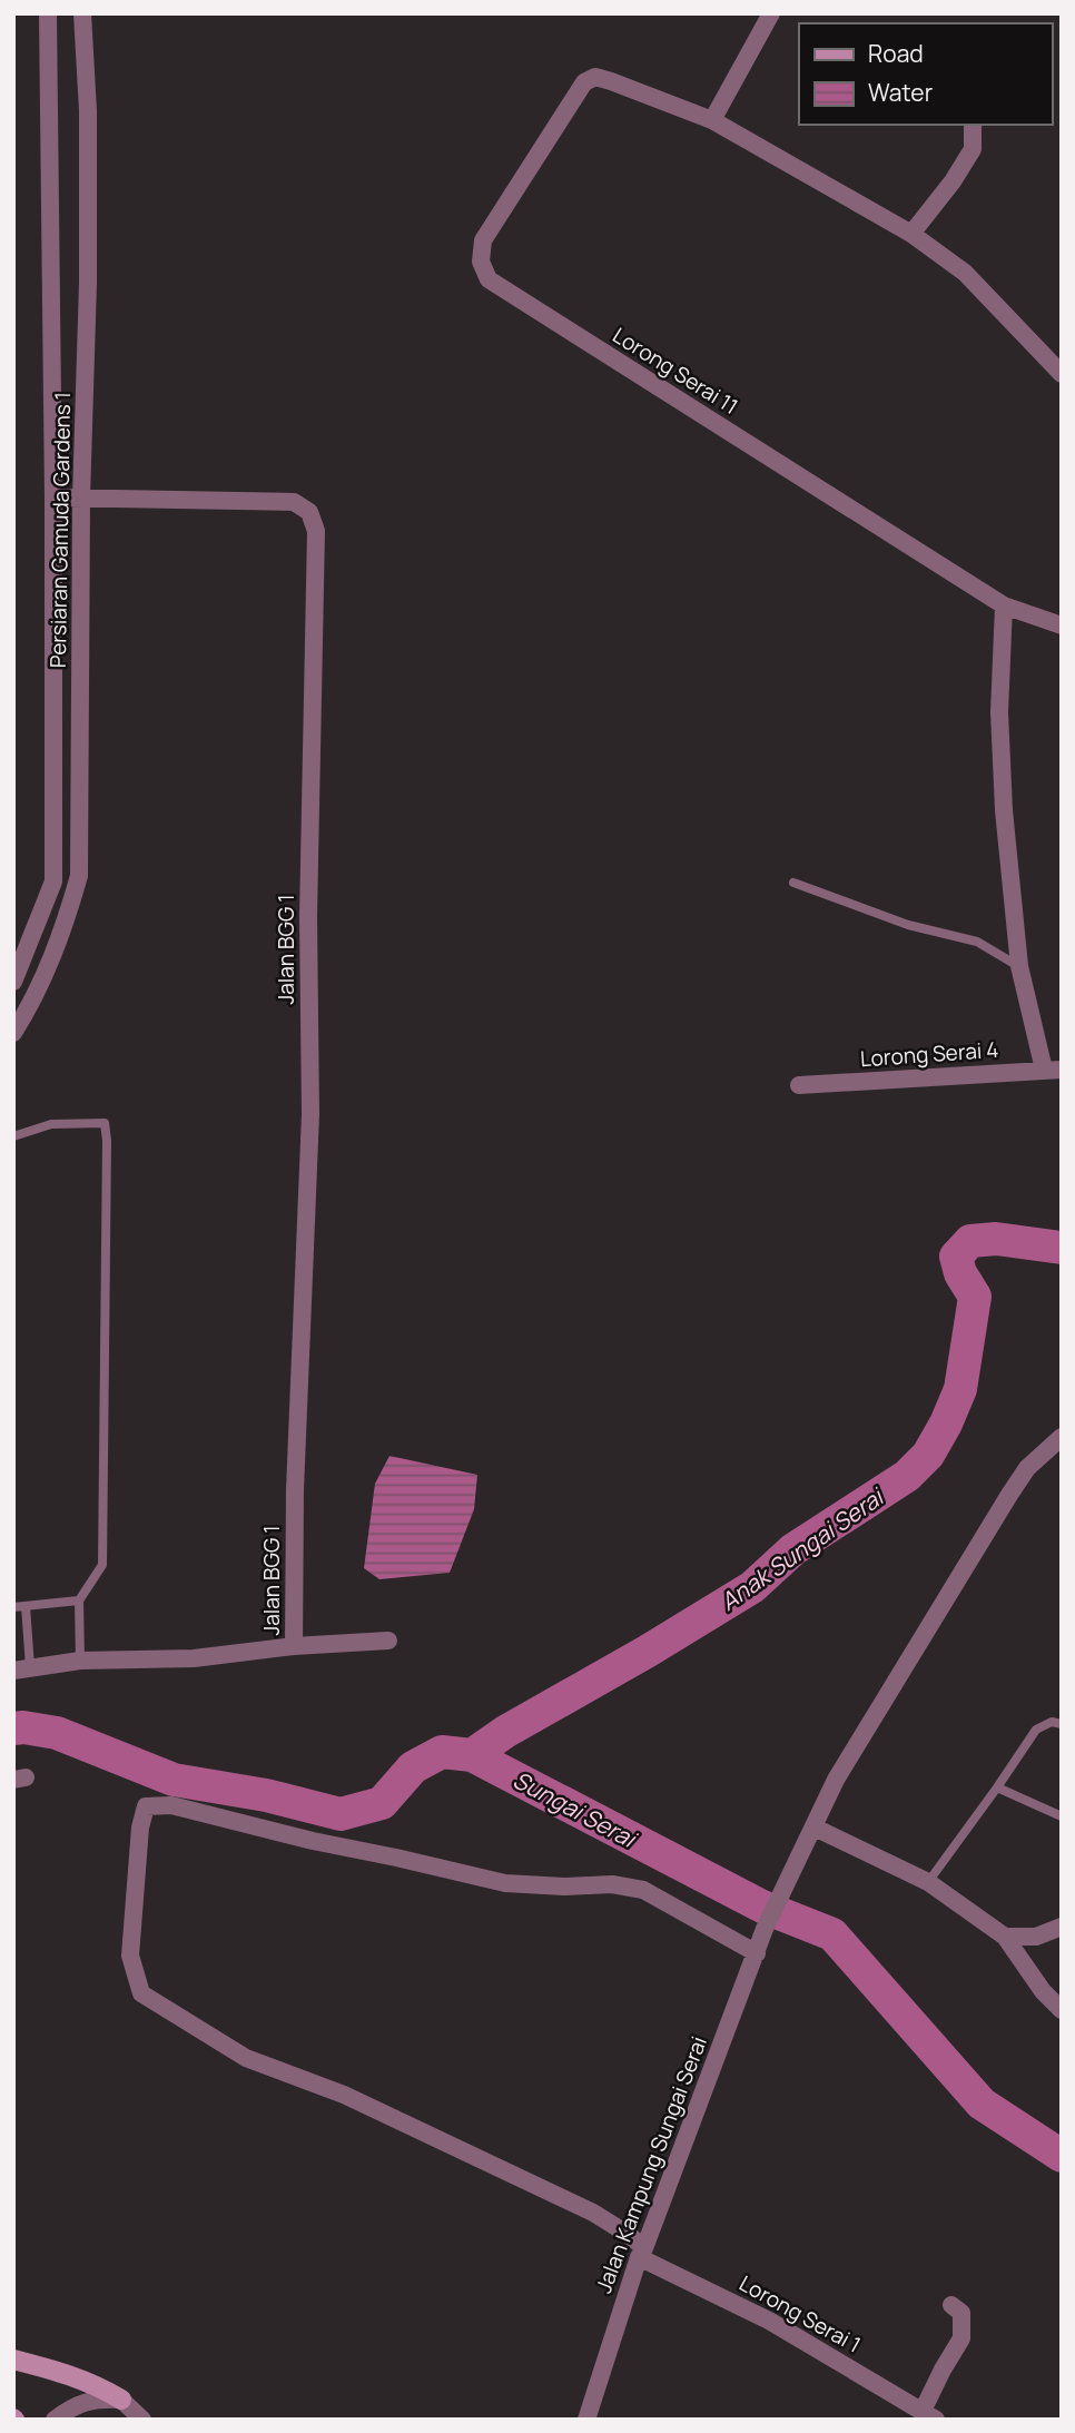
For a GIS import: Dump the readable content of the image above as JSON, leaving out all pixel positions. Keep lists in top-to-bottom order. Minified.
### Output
{"streets":{"street":["Lorong Serai 11","Persiaran Gamuda Gardens 1","Jalan BGG 1","Lorong Serai 4","Jalan Kampung Sungai Serai","Lorong Serai 1"]},"crossings":[["Persiaran Gamuda Gardens 1","Jalan BGG 1"],["Jalan Kampung Sungai Serai","Lorong Serai 1"]],"water":["Anak Sungai Serai","Sungai Serai"],"legend":["Road","Water"]}
